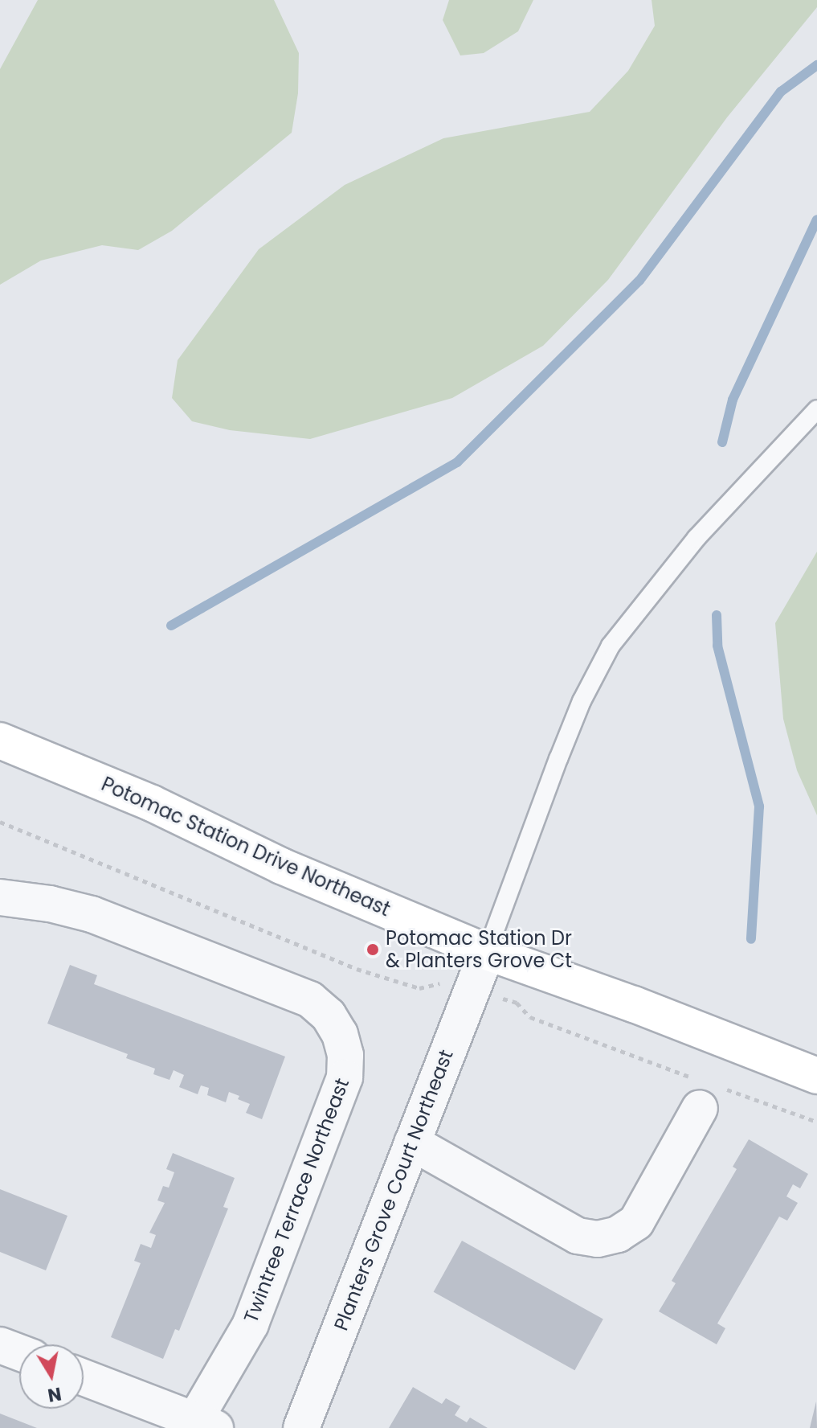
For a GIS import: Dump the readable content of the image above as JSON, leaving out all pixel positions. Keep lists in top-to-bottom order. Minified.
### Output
{"streets":{"street":["Potomac Station Drive Northeast","Planters Grove Court Northeast","Twintree Terrace Northeast"]},"crossings":[["Potomac Station Drive Northeast","Planters Grove Court Northeast"]],"places":["Potomac Station Dr & Planters Grove Ct"],"north":"bottom"}
